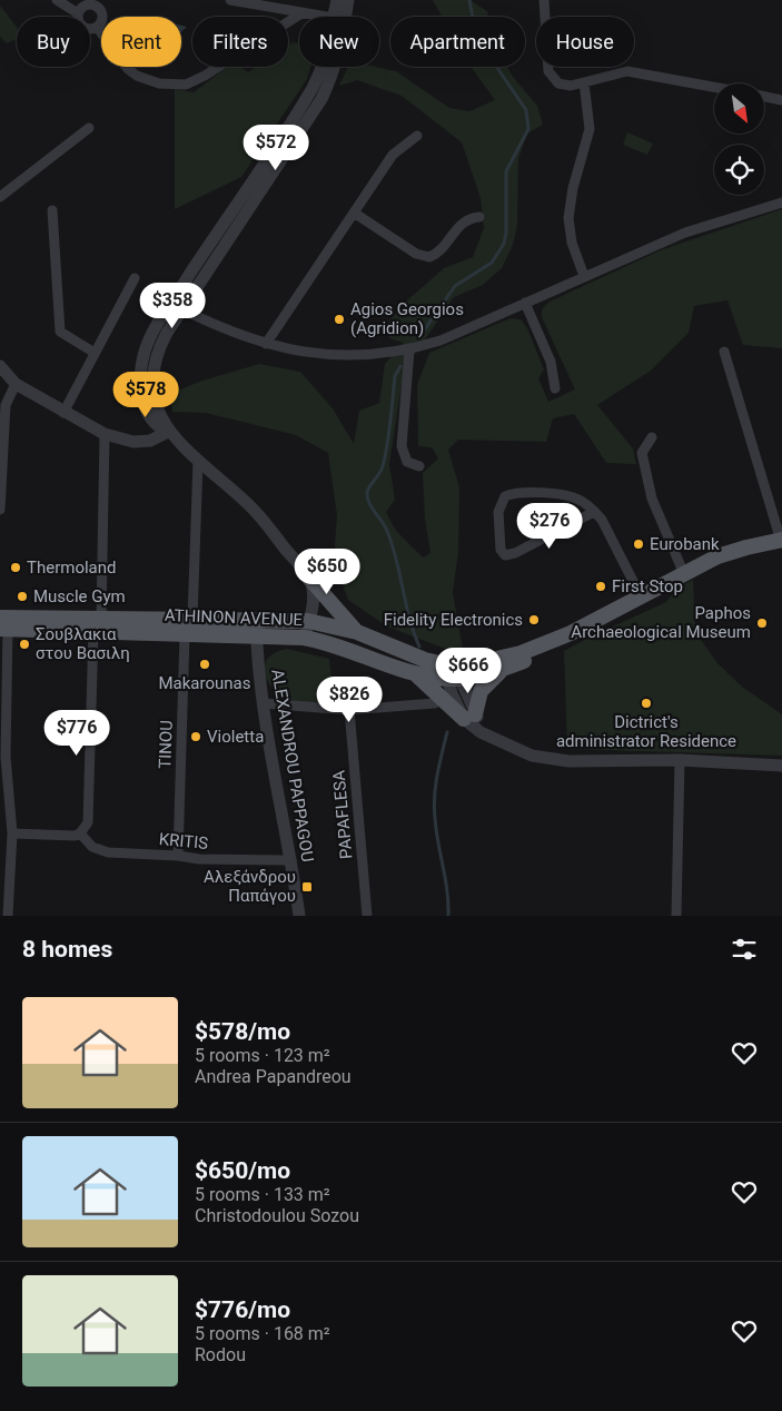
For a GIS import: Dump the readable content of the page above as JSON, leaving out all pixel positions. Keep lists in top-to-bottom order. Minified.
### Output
{"streets":{"main road":["ATHINON AVENUE"],"street":["TINOU","ALEXANDROU PAPPAGOU","PAPAFLESA","KRITIS"]},"crossings":[["ATHINON AVENUE","TINOU"],["ATHINON AVENUE","ALEXANDROU PAPPAGOU"],["TINOU","KRITIS"],["ALEXANDROU PAPPAGOU","KRITIS"]],"places":{"other":["Agios Georgios (Agridion)","Eurobank","Thermoland","First Stop","Muscle Gym","Fidelity Electronics","Paphos Archaeological Museum","Σουβλακια στου Βασιλη","Makarounas","Dictrict's administrator Residence","Violetta"],"transit":["Αλεξάνδρου Παπάγου"]},"north":"bottom right","page":{"chip":["Buy","Rent","Filters","New","Apartment","House"],"price":["$572","$358","$578","$276","$650","$666","$826","$776"],"heading":"8 homes","list":[{"name":"$578/mo","note":"5 rooms · 123 m² · Andrea Papandreou"},{"name":"$650/mo","note":"5 rooms · 133 m² · Christodoulou Sozou"},{"name":"$776/mo","note":"5 rooms · 168 m² · Rodou"}]}}
